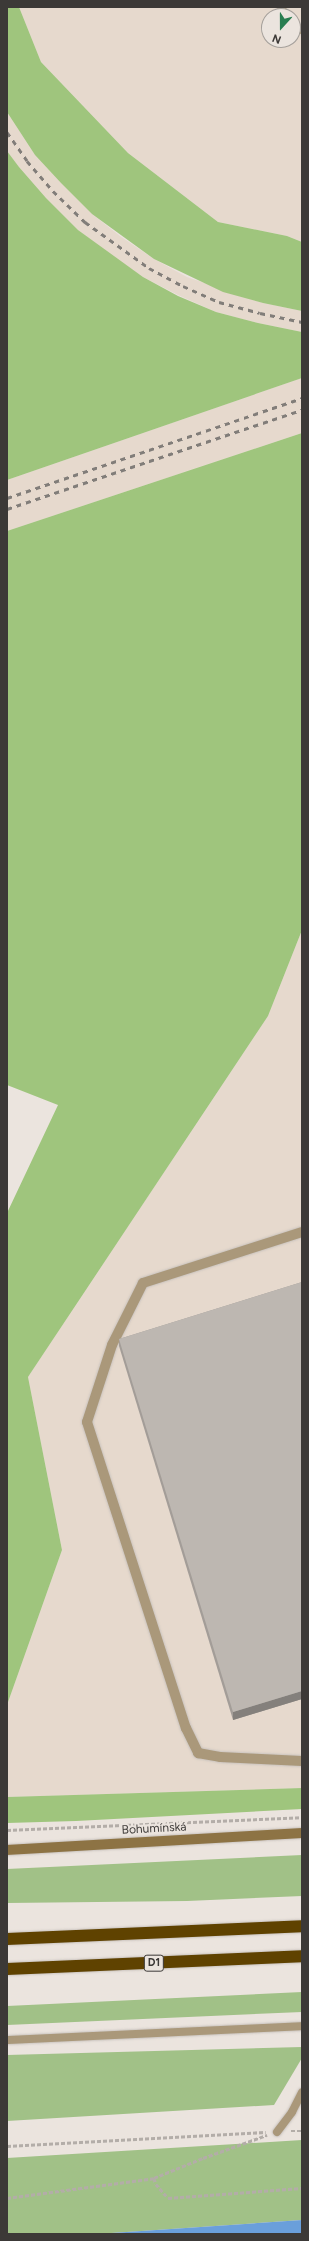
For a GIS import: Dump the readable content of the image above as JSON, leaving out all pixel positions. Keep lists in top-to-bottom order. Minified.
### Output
{"streets":{"highway":["D1"],"main road":["Bohumínská"]},"north":"bottom"}
